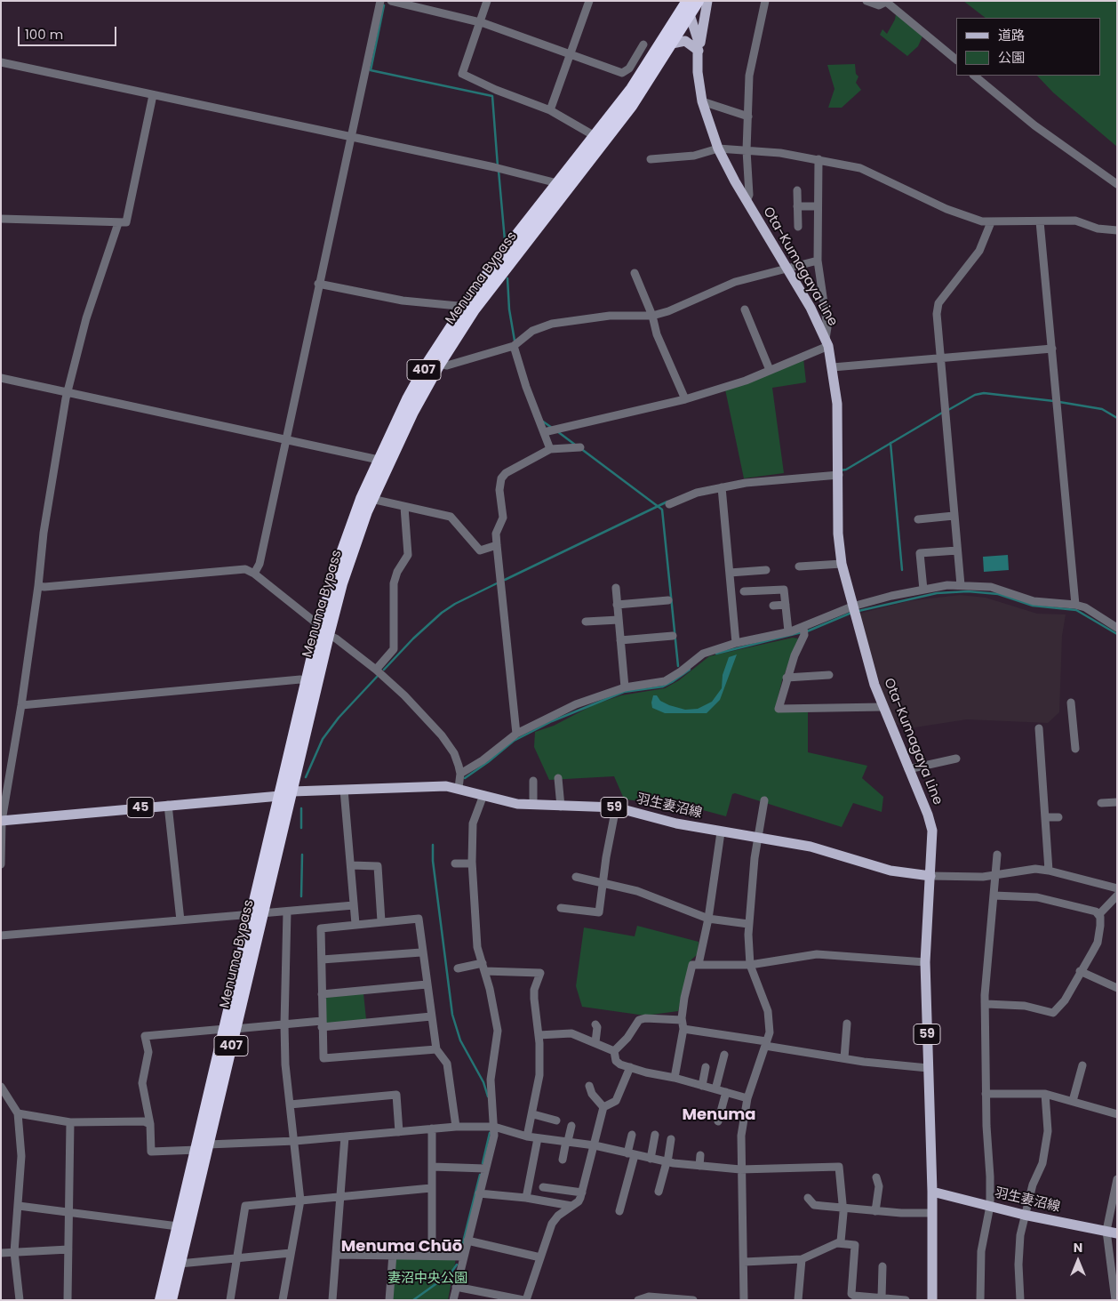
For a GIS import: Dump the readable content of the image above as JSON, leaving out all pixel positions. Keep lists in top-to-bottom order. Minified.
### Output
{"streets":{"highway":["Menuma Bypass","407"],"main road":["Ota-Kumagaya Line","羽生妻沼線","45","59"]},"crossings":[["Ota-Kumagaya Line","Menuma Bypass"],["Ota-Kumagaya Line","羽生妻沼線"],["Ota-Kumagaya Line","59"],["Menuma Bypass","羽生妻沼線"],["Menuma Bypass","45"],["羽生妻沼線","45"],["羽生妻沼線","59"]],"districts":["Menuma","Menuma Chūō"],"parks":["妻沼中央公園"],"legend":["道路","公園"],"scale_bar":"100 m","north":"top"}
